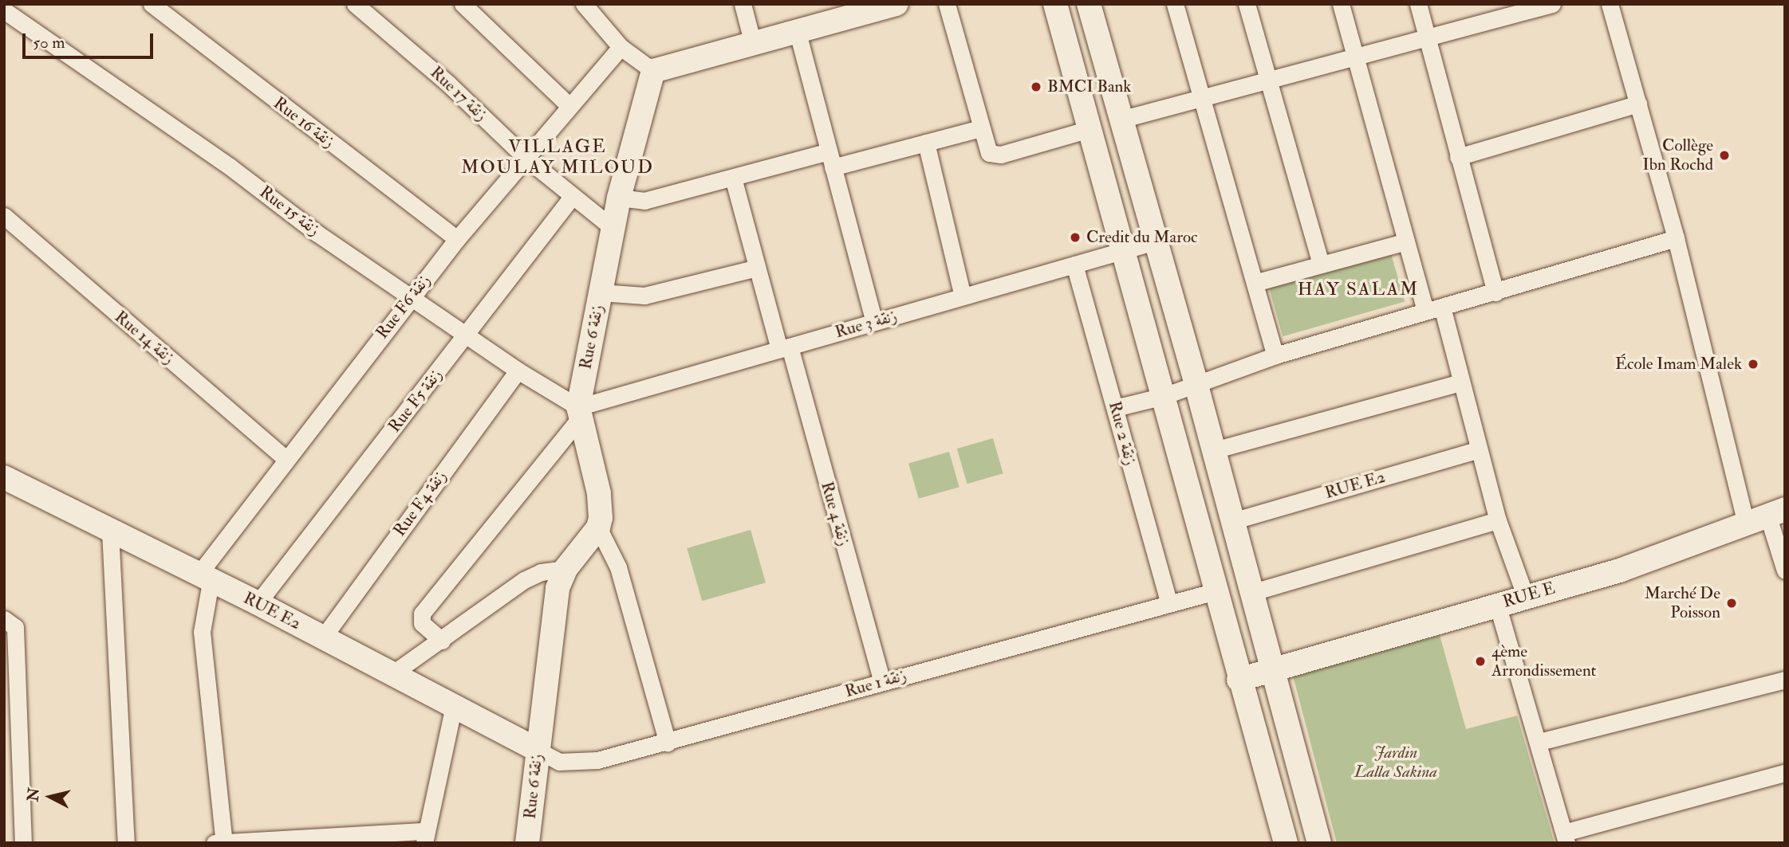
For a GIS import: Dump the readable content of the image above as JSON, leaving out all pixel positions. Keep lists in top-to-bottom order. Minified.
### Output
{"streets":{"street":["Rue 17 زنقة","Rue 16 زنقة","Rue 15 زنقة","Rue F6 زنقة","Rue 3 زنقة","Rue 6 زنقة","Rue 14 زنقة","Rue F5 زنقة","Rue 2 زنقة","RUE E2","Rue F4 زنقة","Rue 4 زنقة","RUE E","Rue 1 زنقة"]},"crossings":[["Rue 17 زنقة","Rue F6 زنقة"],["Rue 17 زنقة","Rue 6 زنقة"],["Rue 17 زنقة","Rue F5 زنقة"],["Rue 16 زنقة","Rue F6 زنقة"],["Rue 15 زنقة","Rue F6 زنقة"],["Rue 15 زنقة","Rue 3 زنقة"],["Rue 15 زنقة","Rue 6 زنقة"],["Rue 15 زنقة","Rue F5 زنقة"],["Rue 15 زنقة","Rue F4 زنقة"],["Rue F6 زنقة","Rue 14 زنقة"],["Rue F6 زنقة","RUE E2"],["Rue 3 زنقة","Rue 6 زنقة"],["Rue 3 زنقة","Rue 2 زنقة"],["Rue 3 زنقة","Rue 4 زنقة"],["Rue 6 زنقة","RUE E2"],["Rue 6 زنقة","Rue 1 زنقة"],["Rue F5 زنقة","RUE E2"],["Rue 2 زنقة","Rue 1 زنقة"],["RUE E2","Rue F4 زنقة"],["RUE E2","Rue 1 زنقة"],["Rue 4 زنقة","Rue 1 زنقة"]],"districts":["VILLAGE MOULAY MILOUD","HAY SALAM"],"parks":["Jardin Lalla Sakina"],"places":["BMCI Bank","Collège Ibn Rochd","Credit du Maroc","École Imam Malek","Marché De Poisson","4ème Arrondissement"],"scale_bar":"50 m","north":"left"}
